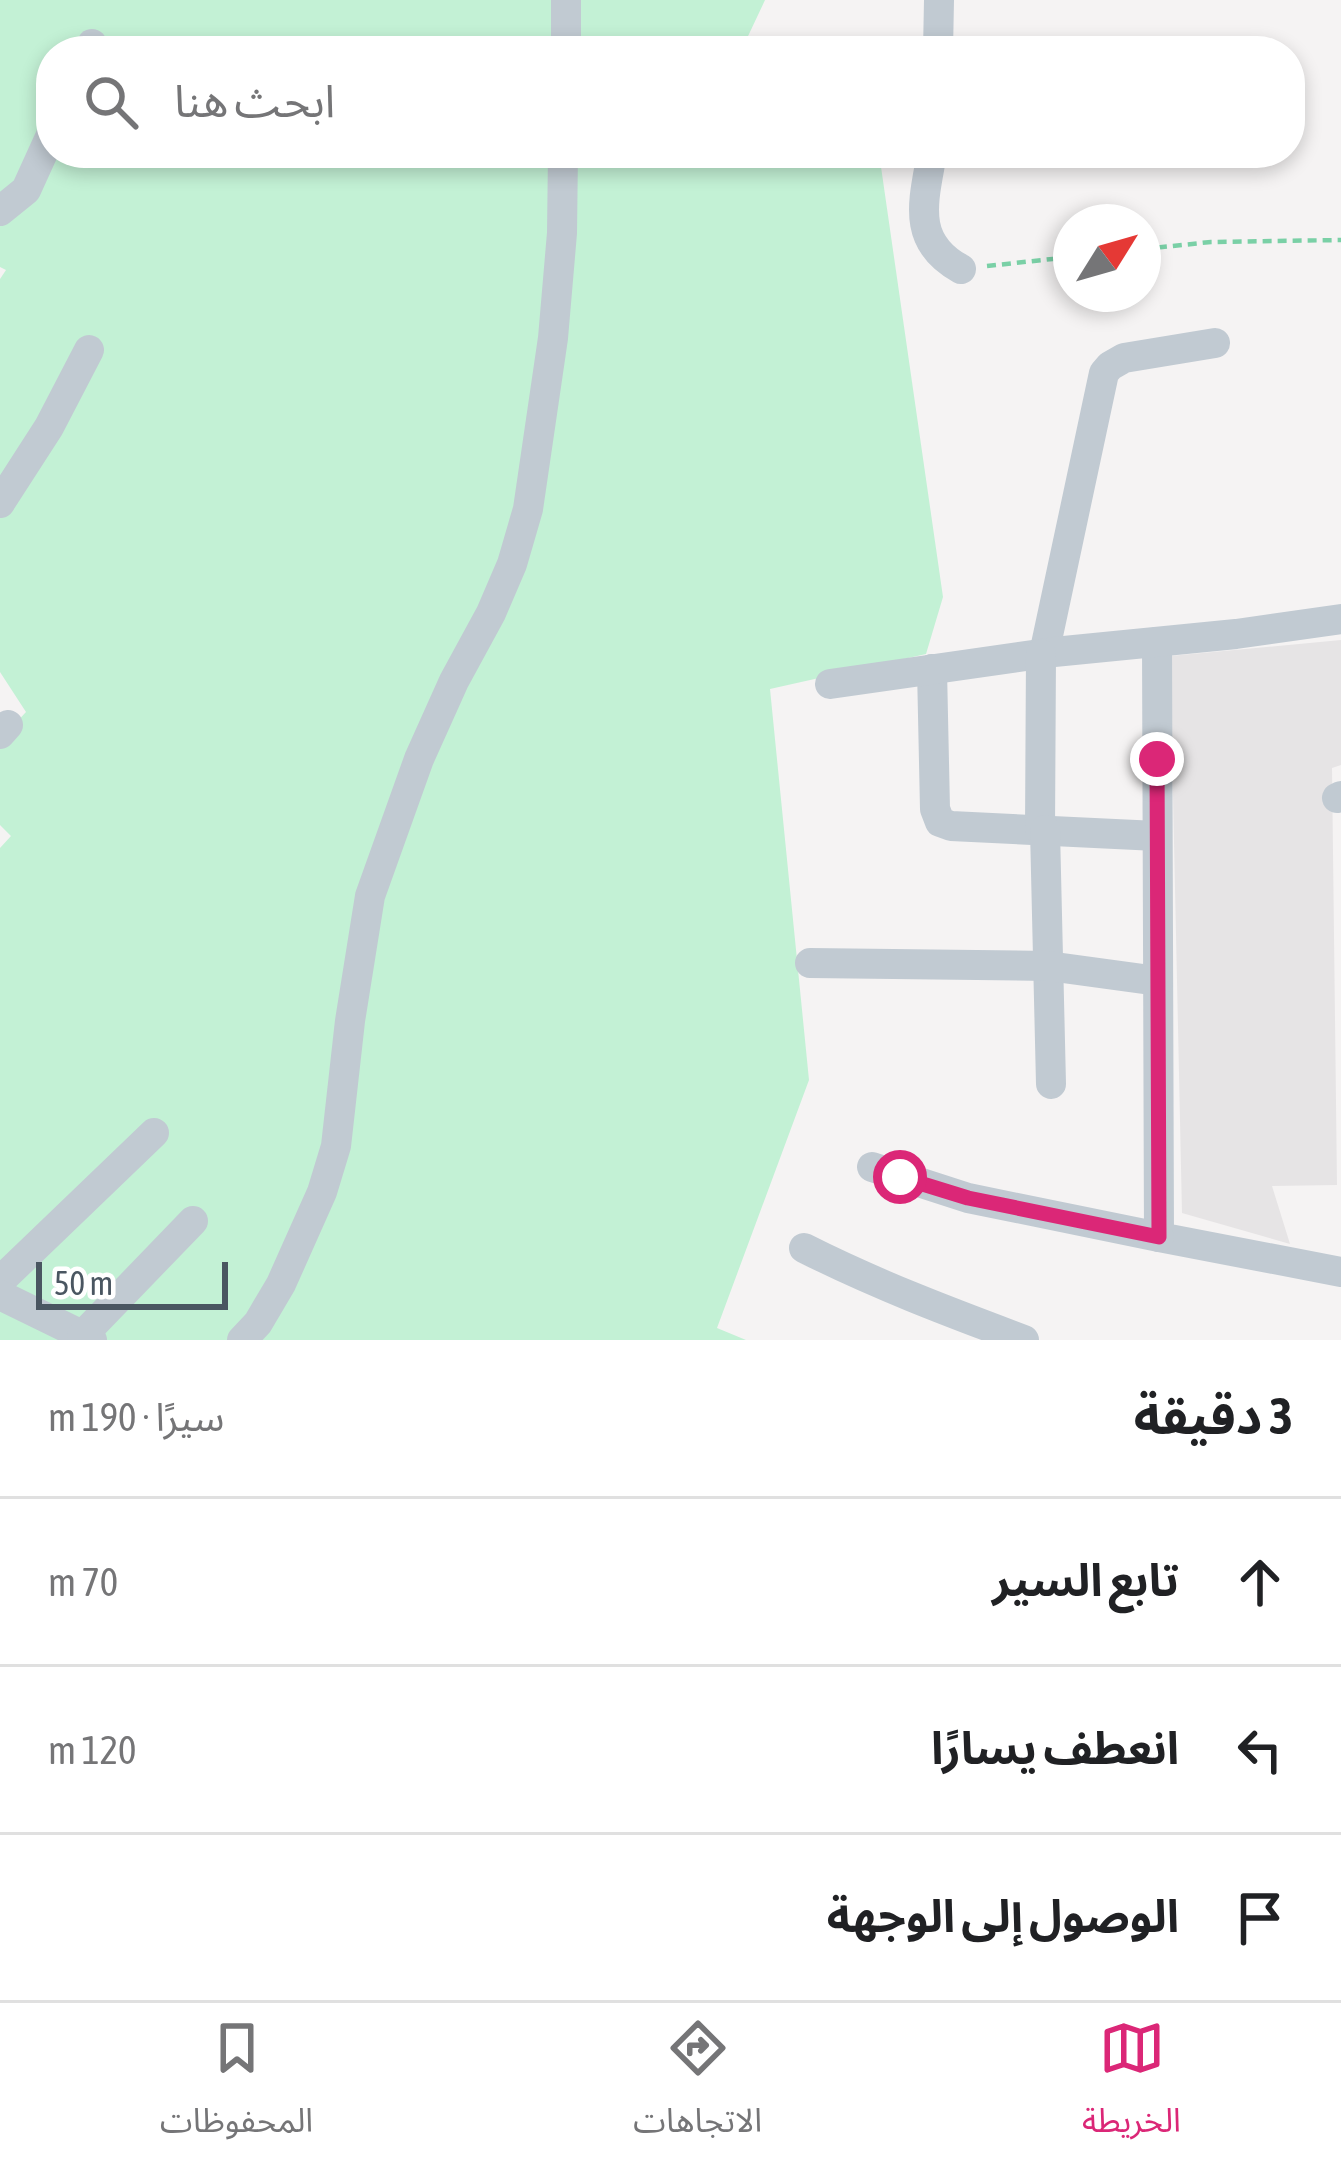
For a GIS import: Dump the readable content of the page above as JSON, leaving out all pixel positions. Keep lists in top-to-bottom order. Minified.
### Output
{"scale_bar":"50 m","north":"top right","page":{"search":"ابحث هنا","scale":"50 m","heading":["3 دقيقة","سيرًا · 190 m"],"list":[["تابع السير","70 m"],["انعطف يسارًا","120 m"],"الوصول إلى الوجهة"],"nav":["الخريطة","الاتجاهات","المحفوظات"]}}
